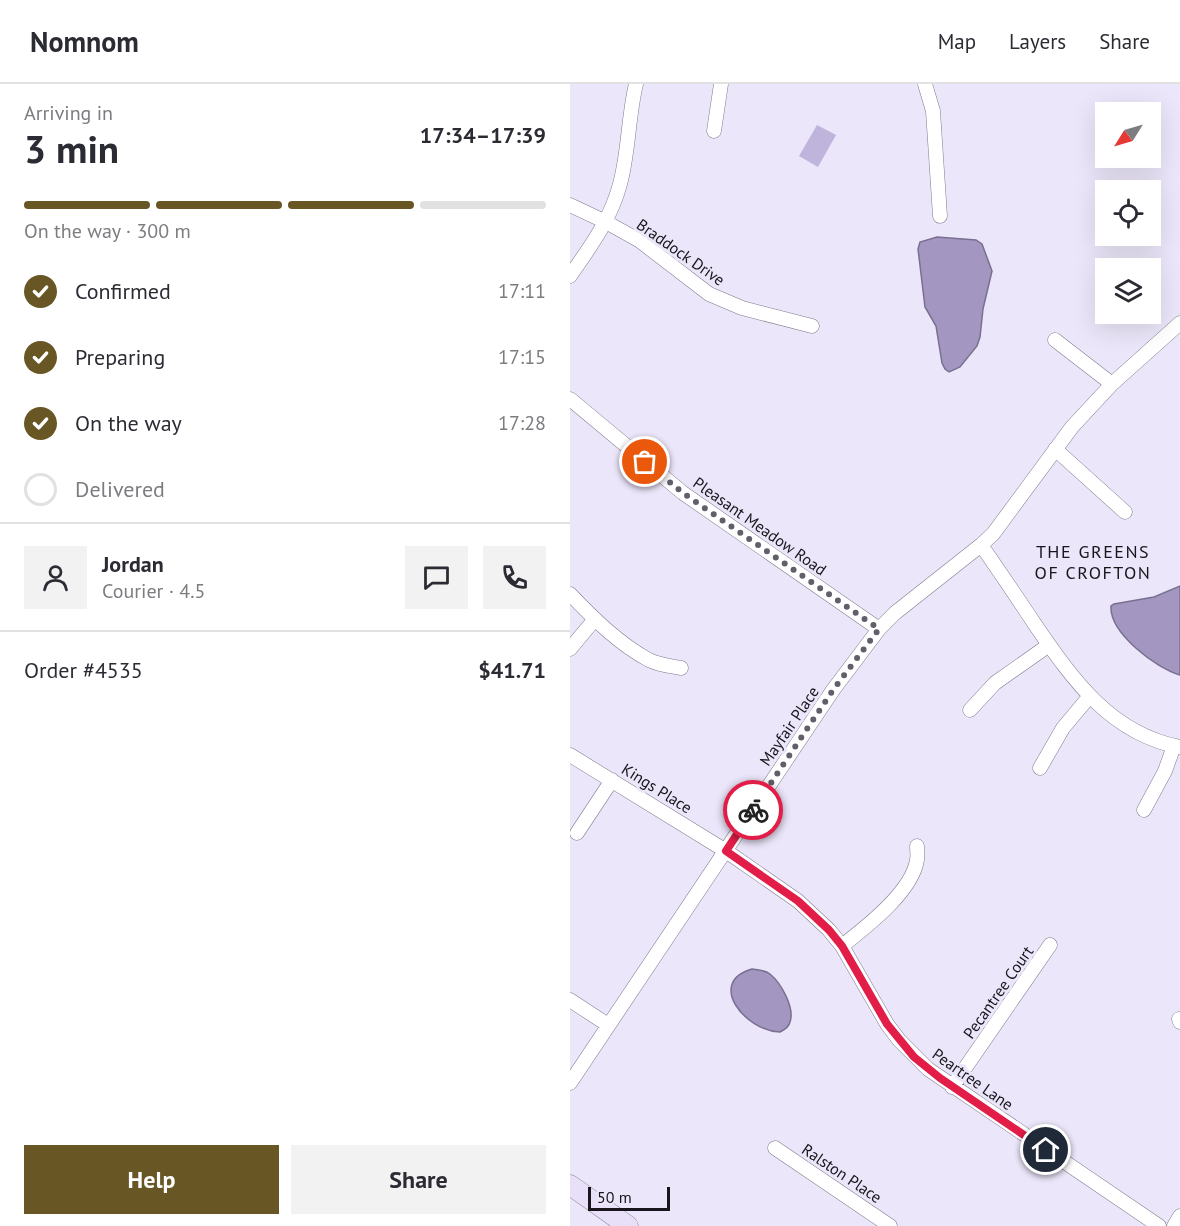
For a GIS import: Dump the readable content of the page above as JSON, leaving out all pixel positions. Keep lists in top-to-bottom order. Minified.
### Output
{"streets":{"street":["Braddock Drive","Pleasant Meadow Road","Mayfair Place","Kings Place","Pecantree Court","Peartree Lane","Ralston Place"]},"crossings":[["Pleasant Meadow Road","Mayfair Place"],["Mayfair Place","Kings Place"],["Mayfair Place","Peartree Lane"],["Kings Place","Peartree Lane"],["Pecantree Court","Peartree Lane"]],"districts":["THE GREENS OF CROFTON"],"scale_bar":"50 m","north":"bottom left","page":{"header":"Nomnom","nav":["Map","Layers","Share"],"heading":["3 min","Arriving in","17:34–17:39"],"panel":["Jordan","Courier · 4.5","Order #4535","$41.71"],"bar":"On the way · 300 m","list":[["Confirmed","17:11"],["Preparing","17:15"],["On the way","17:28"],"Delivered"],"buttons":["Help","Share"],"scale":"50 m"}}
